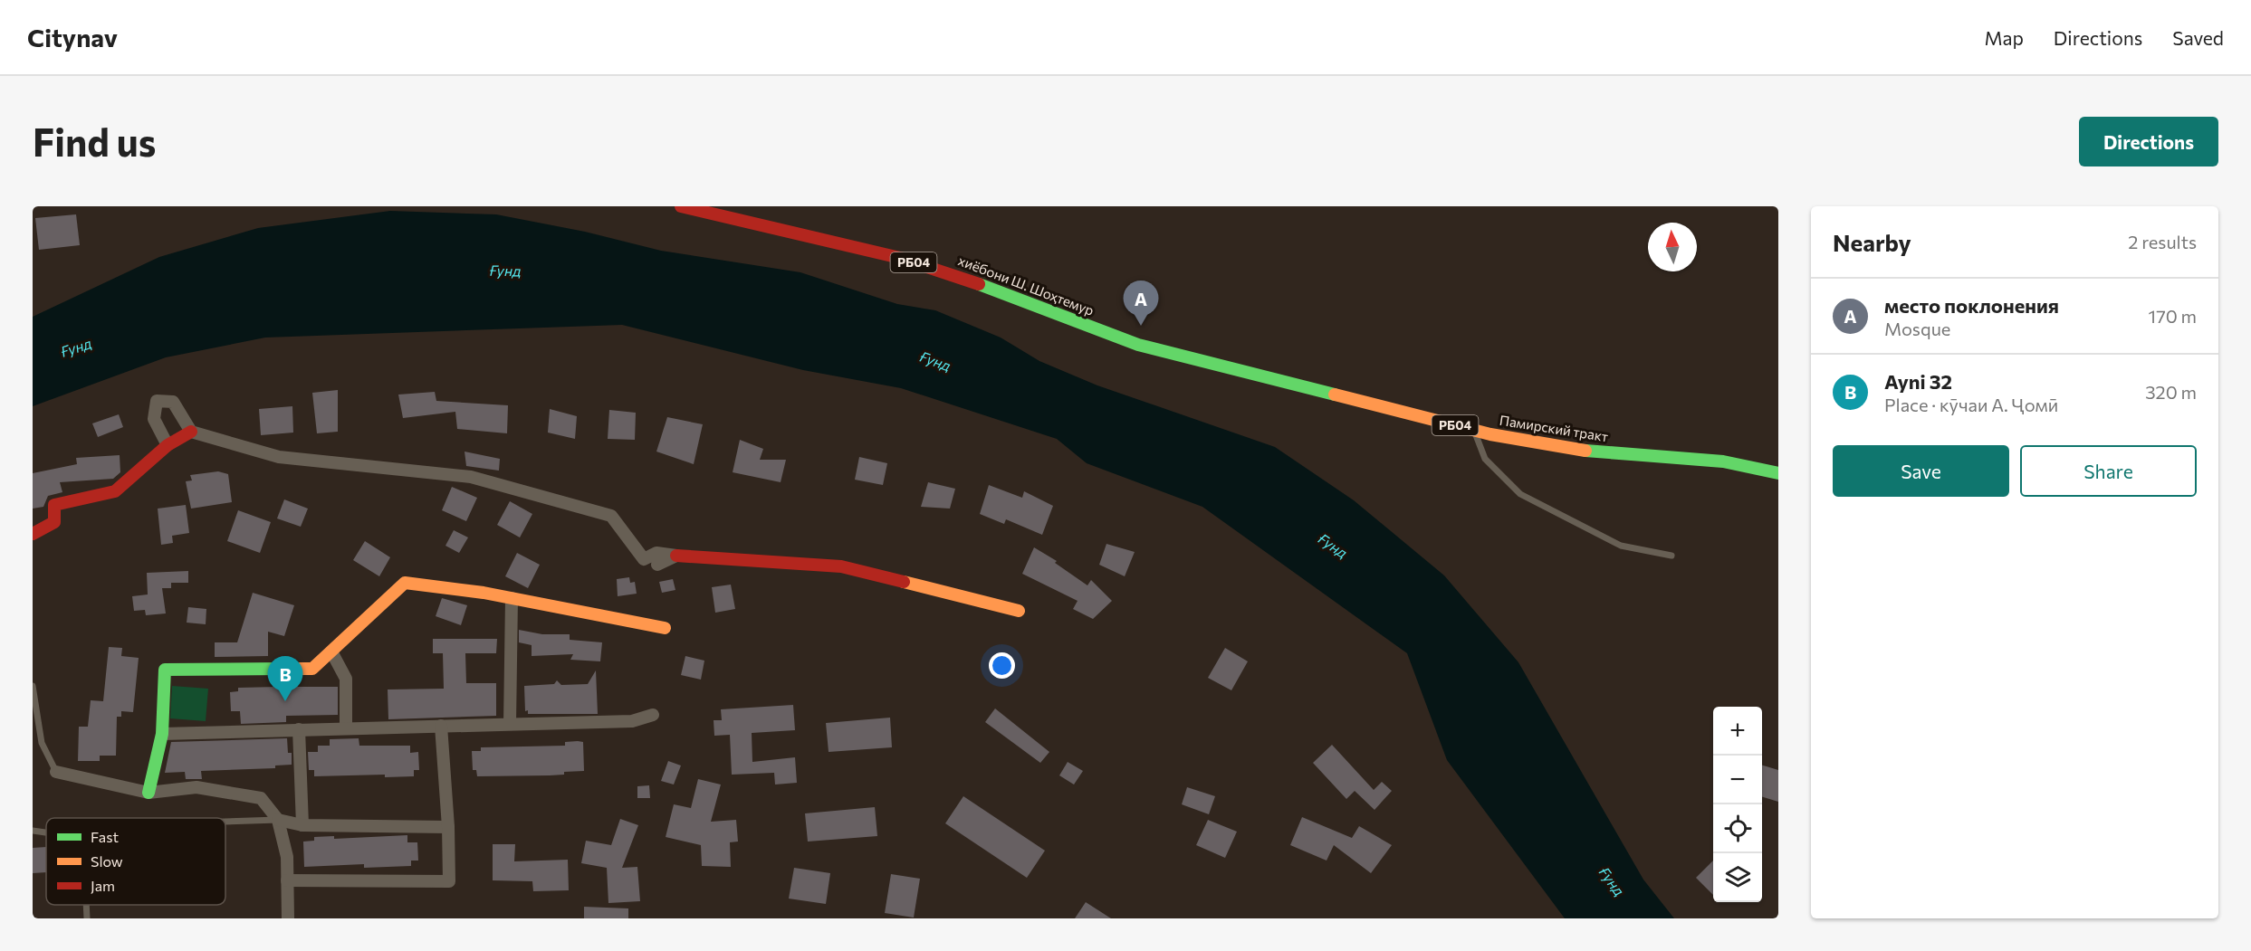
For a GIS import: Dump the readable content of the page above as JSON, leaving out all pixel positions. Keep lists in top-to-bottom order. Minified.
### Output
{"streets":{"street":["РБ04","хиёбони Ш. Шоҳтемур","Памирский тракт"]},"crossings":[["хиёбони Ш. Шоҳтемур","Памирский тракт"]],"water":["Ғунд"],"legend":["Fast","Slow","Jam"],"north":"top","page":{"header":"Citynav","nav":["Map","Directions","Saved"],"buttons":["Directions",["Save","Share"]],"title":"Find us","heading":["Nearby","2 results"],"list":[{"mark":"A","name":"место поклонения","note":"Mosque","value":"170 m"},{"mark":"B","name":"Ayni 32","note":"Place · кӯчаи А. Ҷомӣ","value":"320 m"}],"pins":["A","B"],"map_buttons":["+","−"]}}
